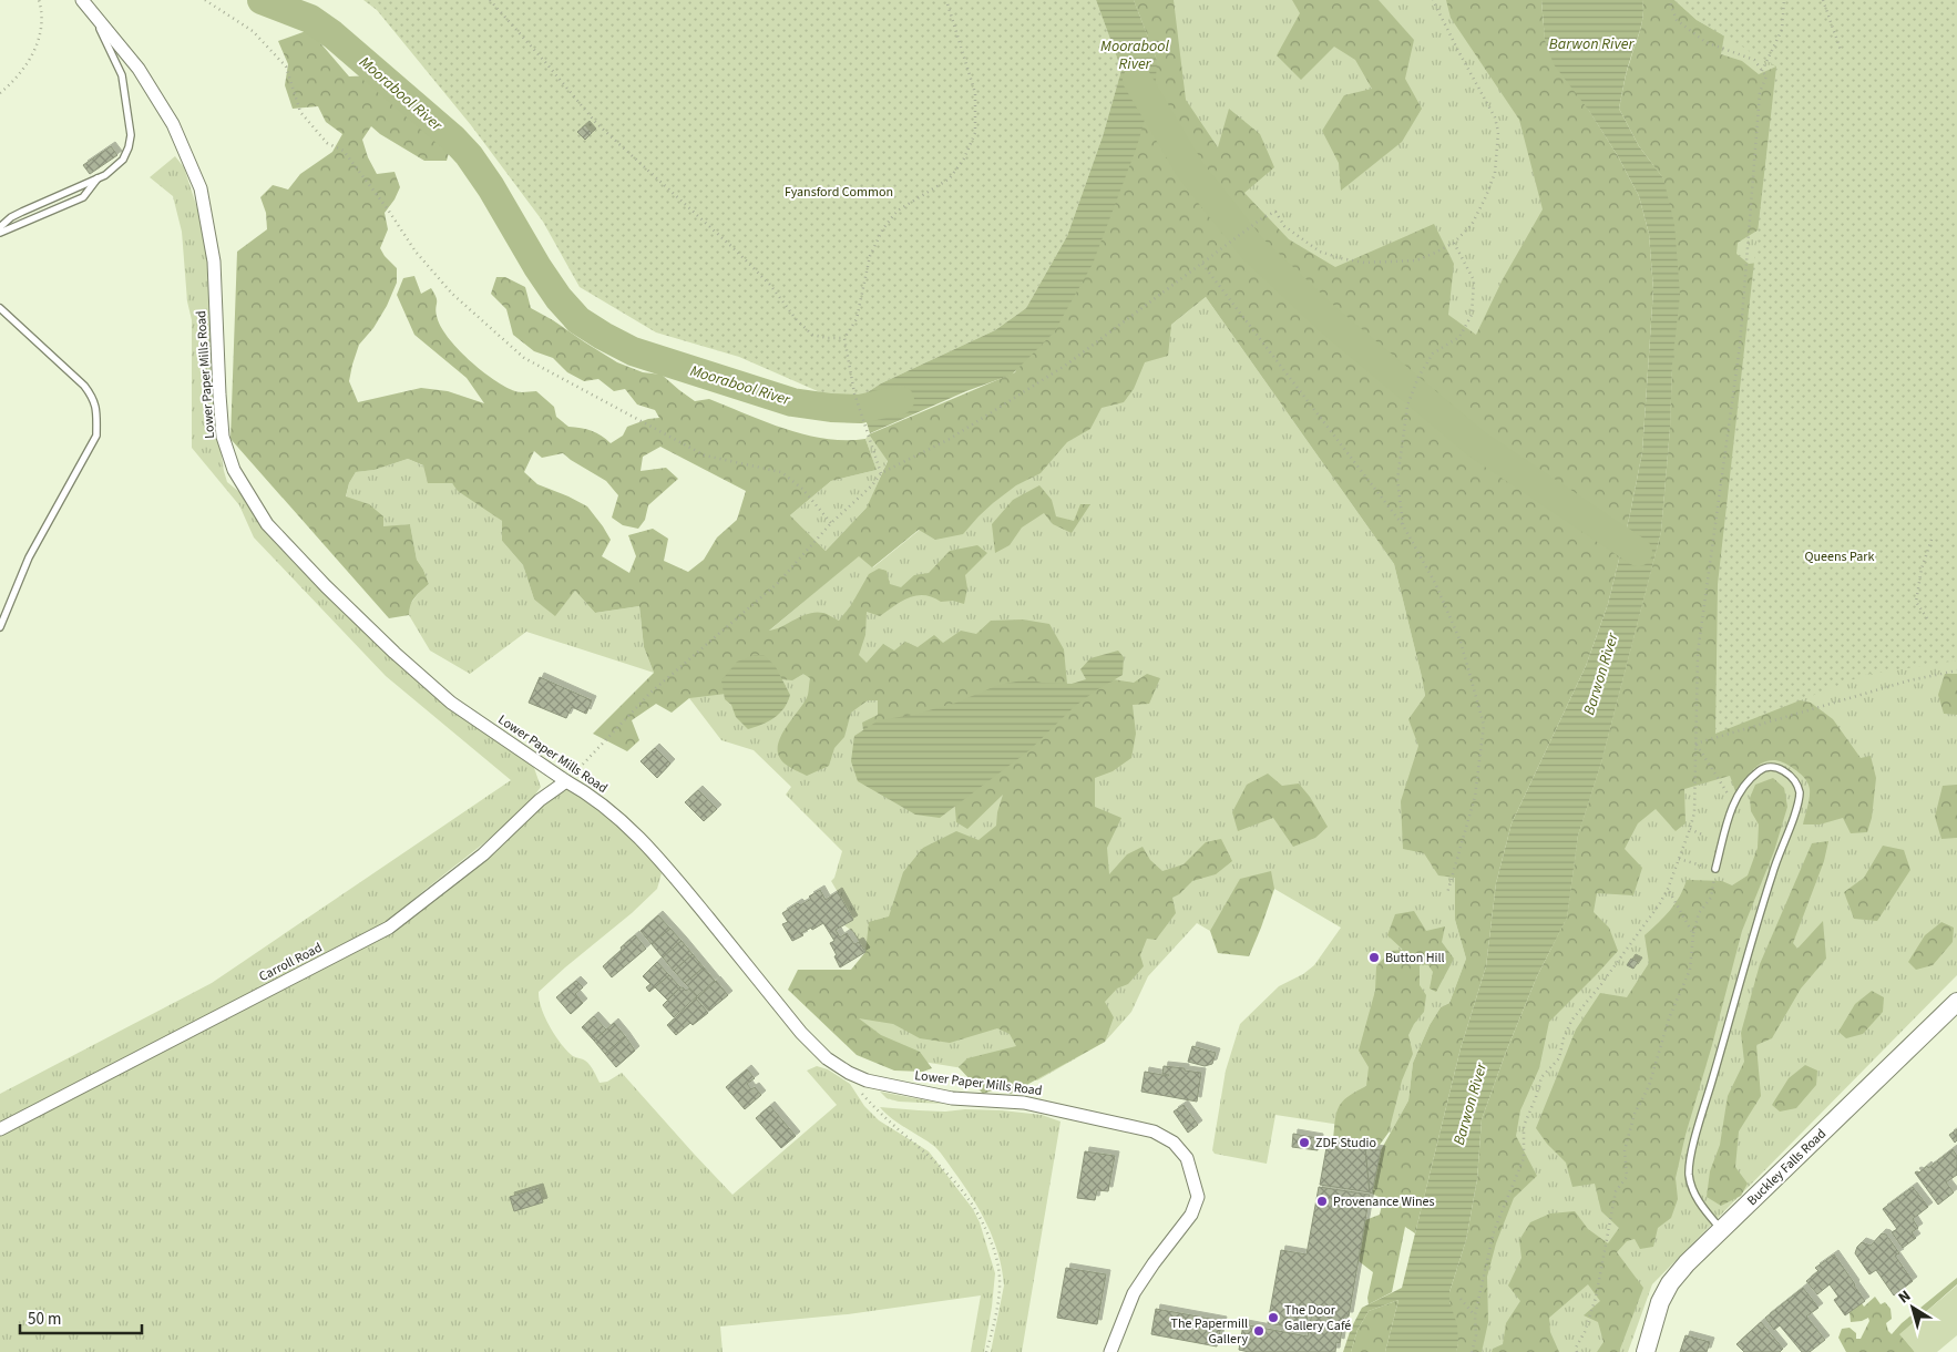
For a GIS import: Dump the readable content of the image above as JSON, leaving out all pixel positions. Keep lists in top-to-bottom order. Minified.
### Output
{"streets":{"street":["Lower Paper Mills Road","Carroll Road","Buckley Falls Road"]},"crossings":[["Lower Paper Mills Road","Carroll Road"]],"water":["Barwon River","Moorabool River"],"parks":["Fyansford Common","Queens Park"],"places":["Button Hill","ZDF Studio","Provenance Wines","The Door Gallery Café","The Papermill Gallery"],"scale_bar":"50 m","north":"top left"}
